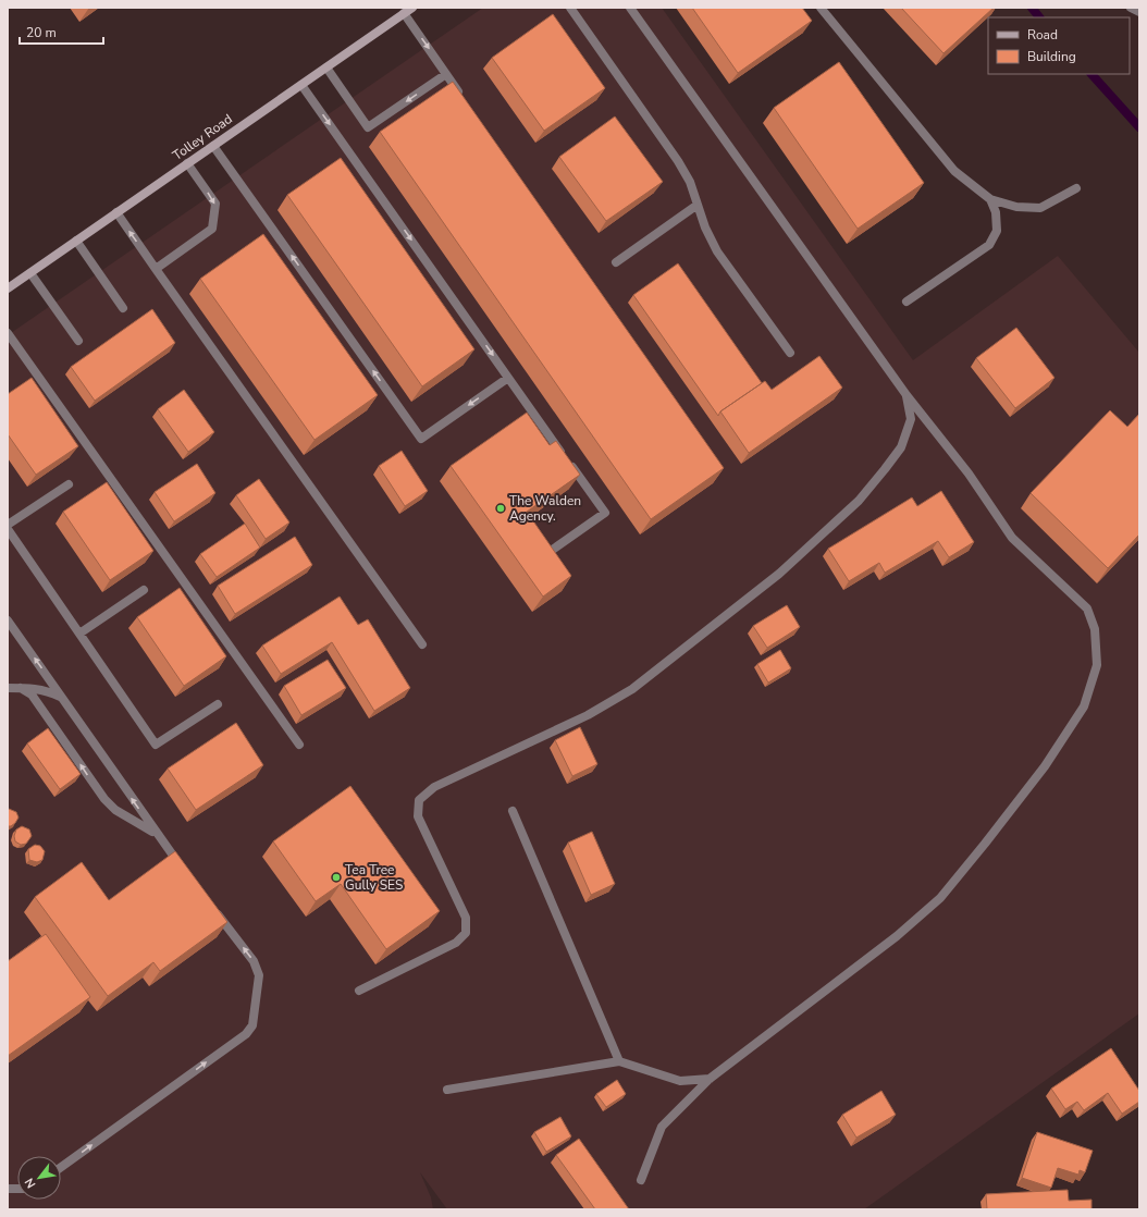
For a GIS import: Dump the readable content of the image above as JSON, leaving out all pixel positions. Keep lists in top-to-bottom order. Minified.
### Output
{"streets":{"main road":["Tolley Road"]},"places":["The Walden Agency.","Tea Tree Gully SES"],"legend":["Road","Building"],"scale_bar":"20 m","north":"bottom left"}
